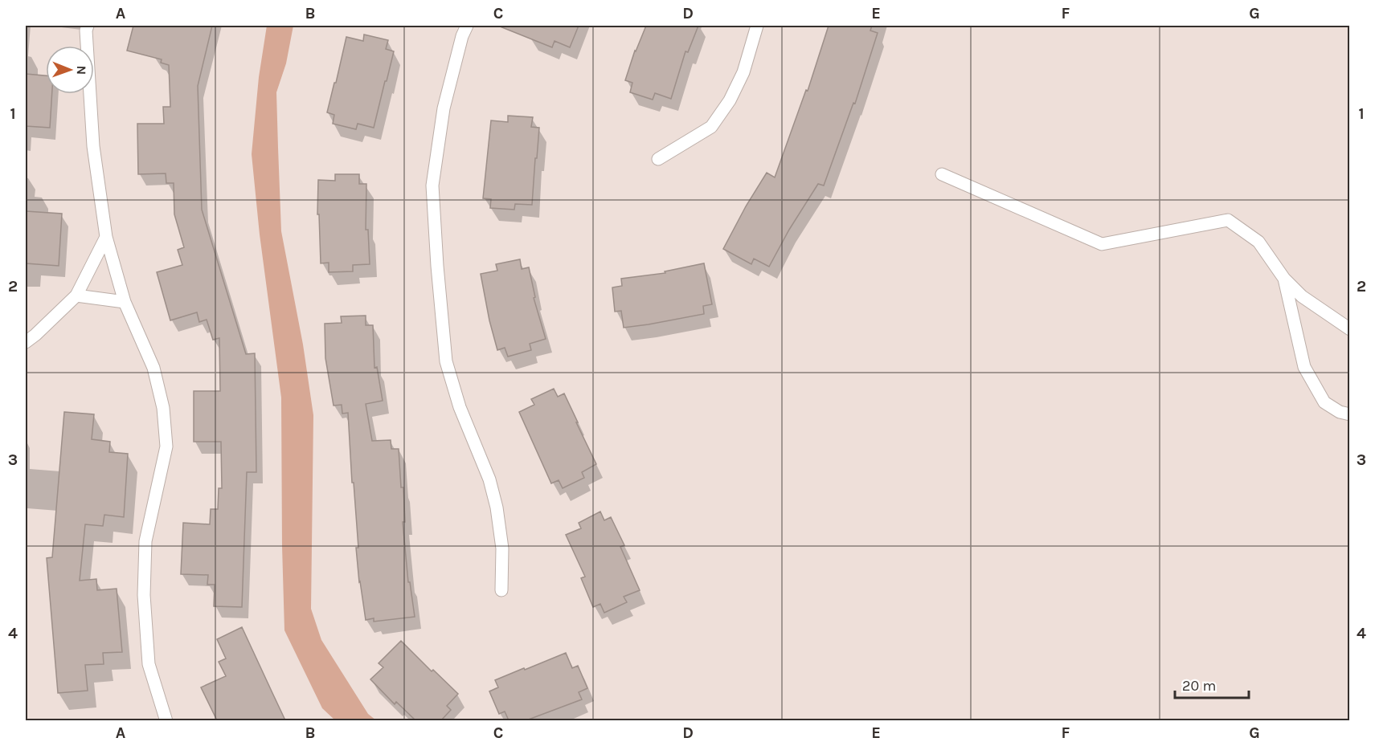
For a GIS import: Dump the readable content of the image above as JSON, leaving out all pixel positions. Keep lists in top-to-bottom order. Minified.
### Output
{"scale_bar":"20 m","north":"right","grid":{"columns":["A","B","C","D","E","F","G"],"rows":["1","2","3","4"]}}
